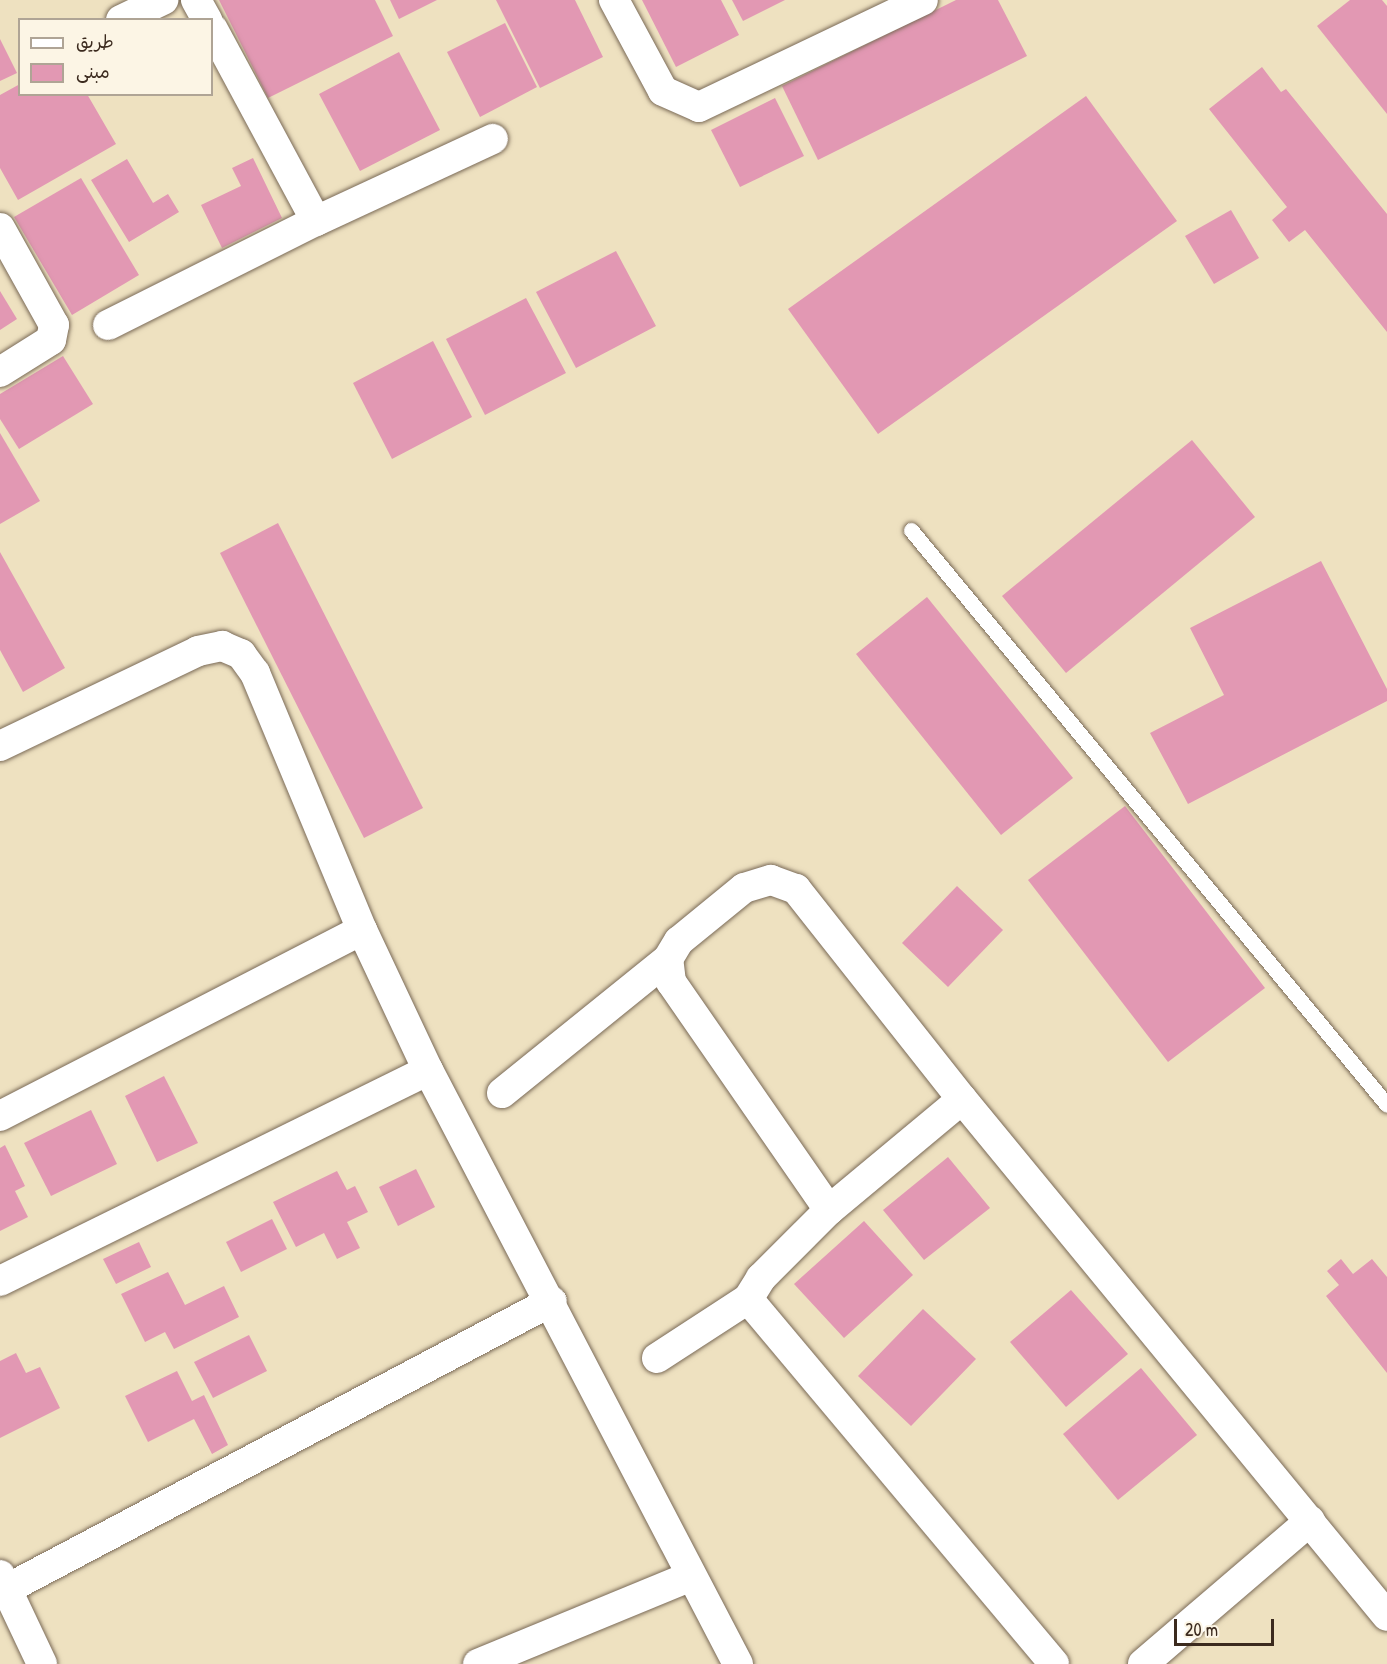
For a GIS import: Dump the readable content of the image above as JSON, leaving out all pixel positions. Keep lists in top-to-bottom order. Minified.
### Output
{"legend":["طريق","مبنى"],"scale_bar":"20 m"}
